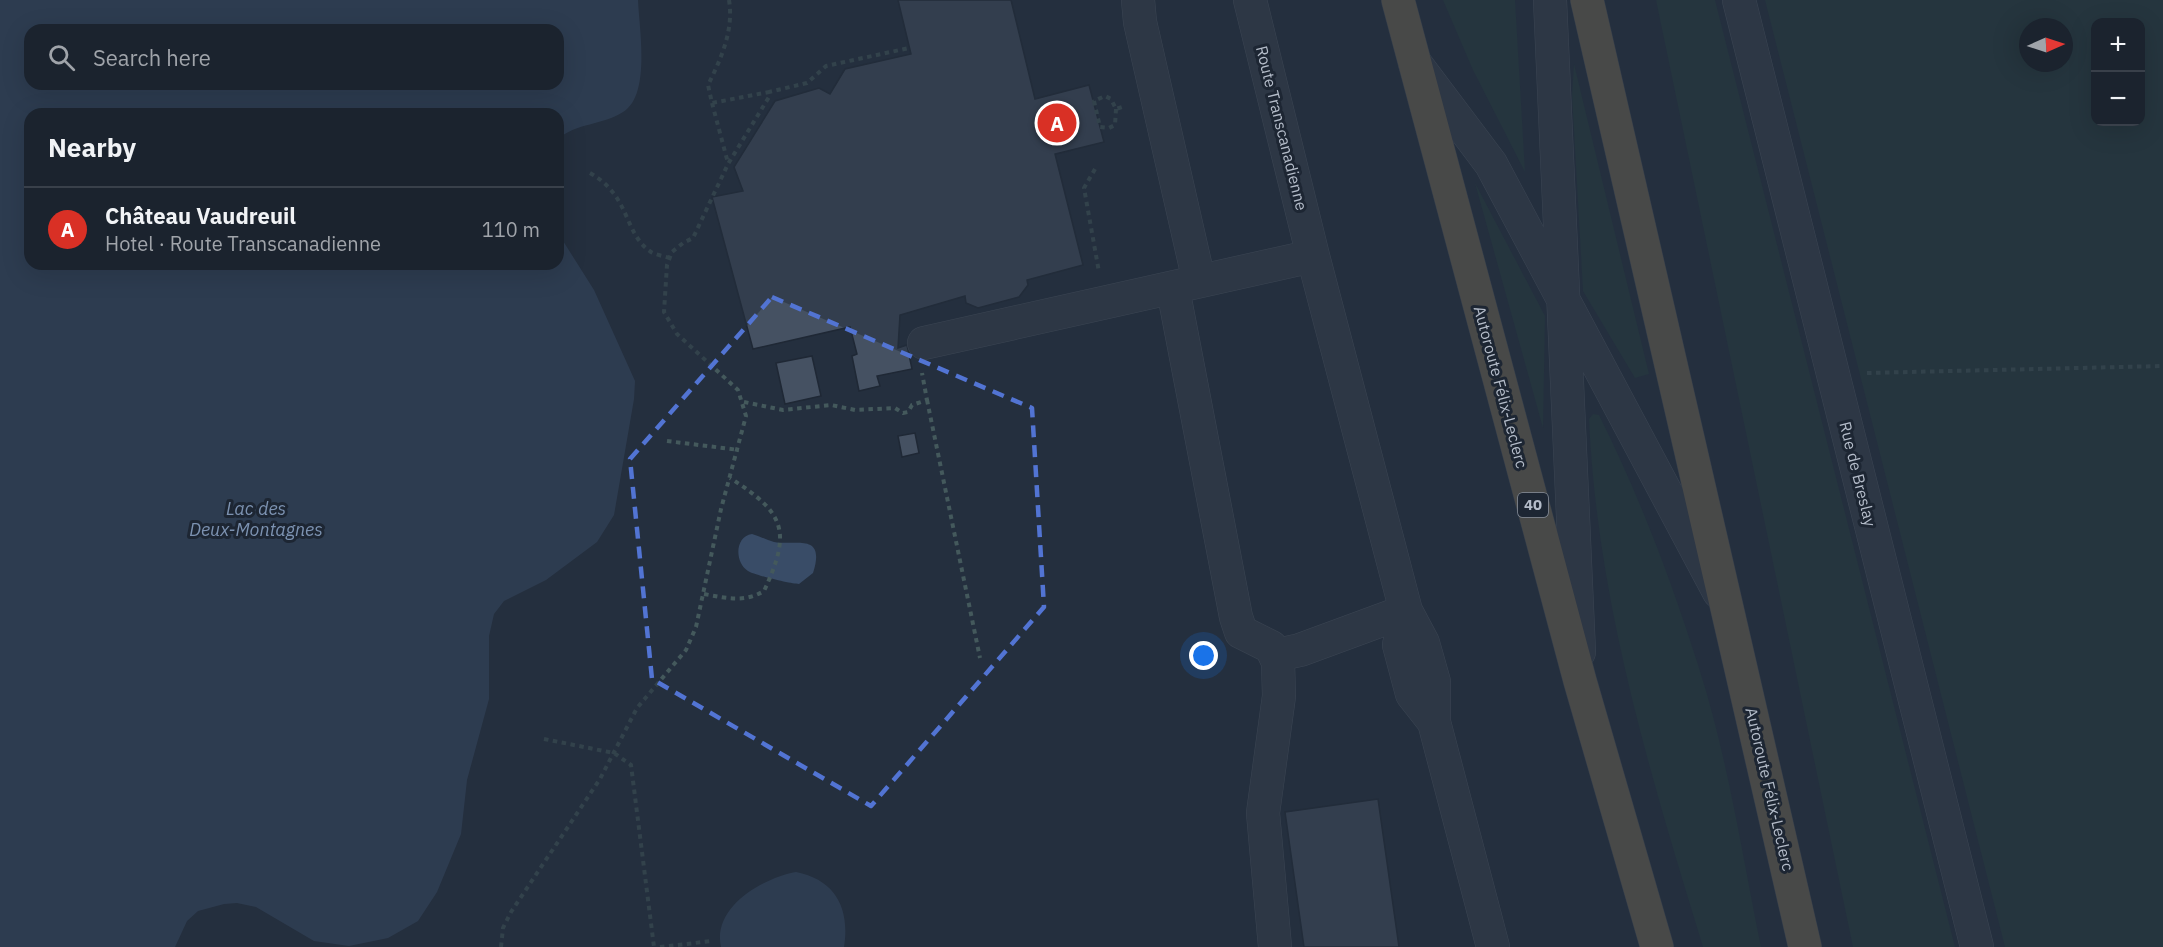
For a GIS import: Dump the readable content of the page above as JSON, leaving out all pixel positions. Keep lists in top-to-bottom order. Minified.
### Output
{"streets":{"highway":["Autoroute Félix-Leclerc","40"],"street":["Route Transcanadienne","Rue de Breslay"]},"water":["Lac des Deux-Montagnes"],"north":"right","page":{"map_buttons":["+","−"],"search":"Search here","pins":"A","heading":"Nearby","list":[{"mark":"A","name":"Château Vaudreuil","note":"Hotel · Route Transcanadienne","value":"110 m"}]}}
